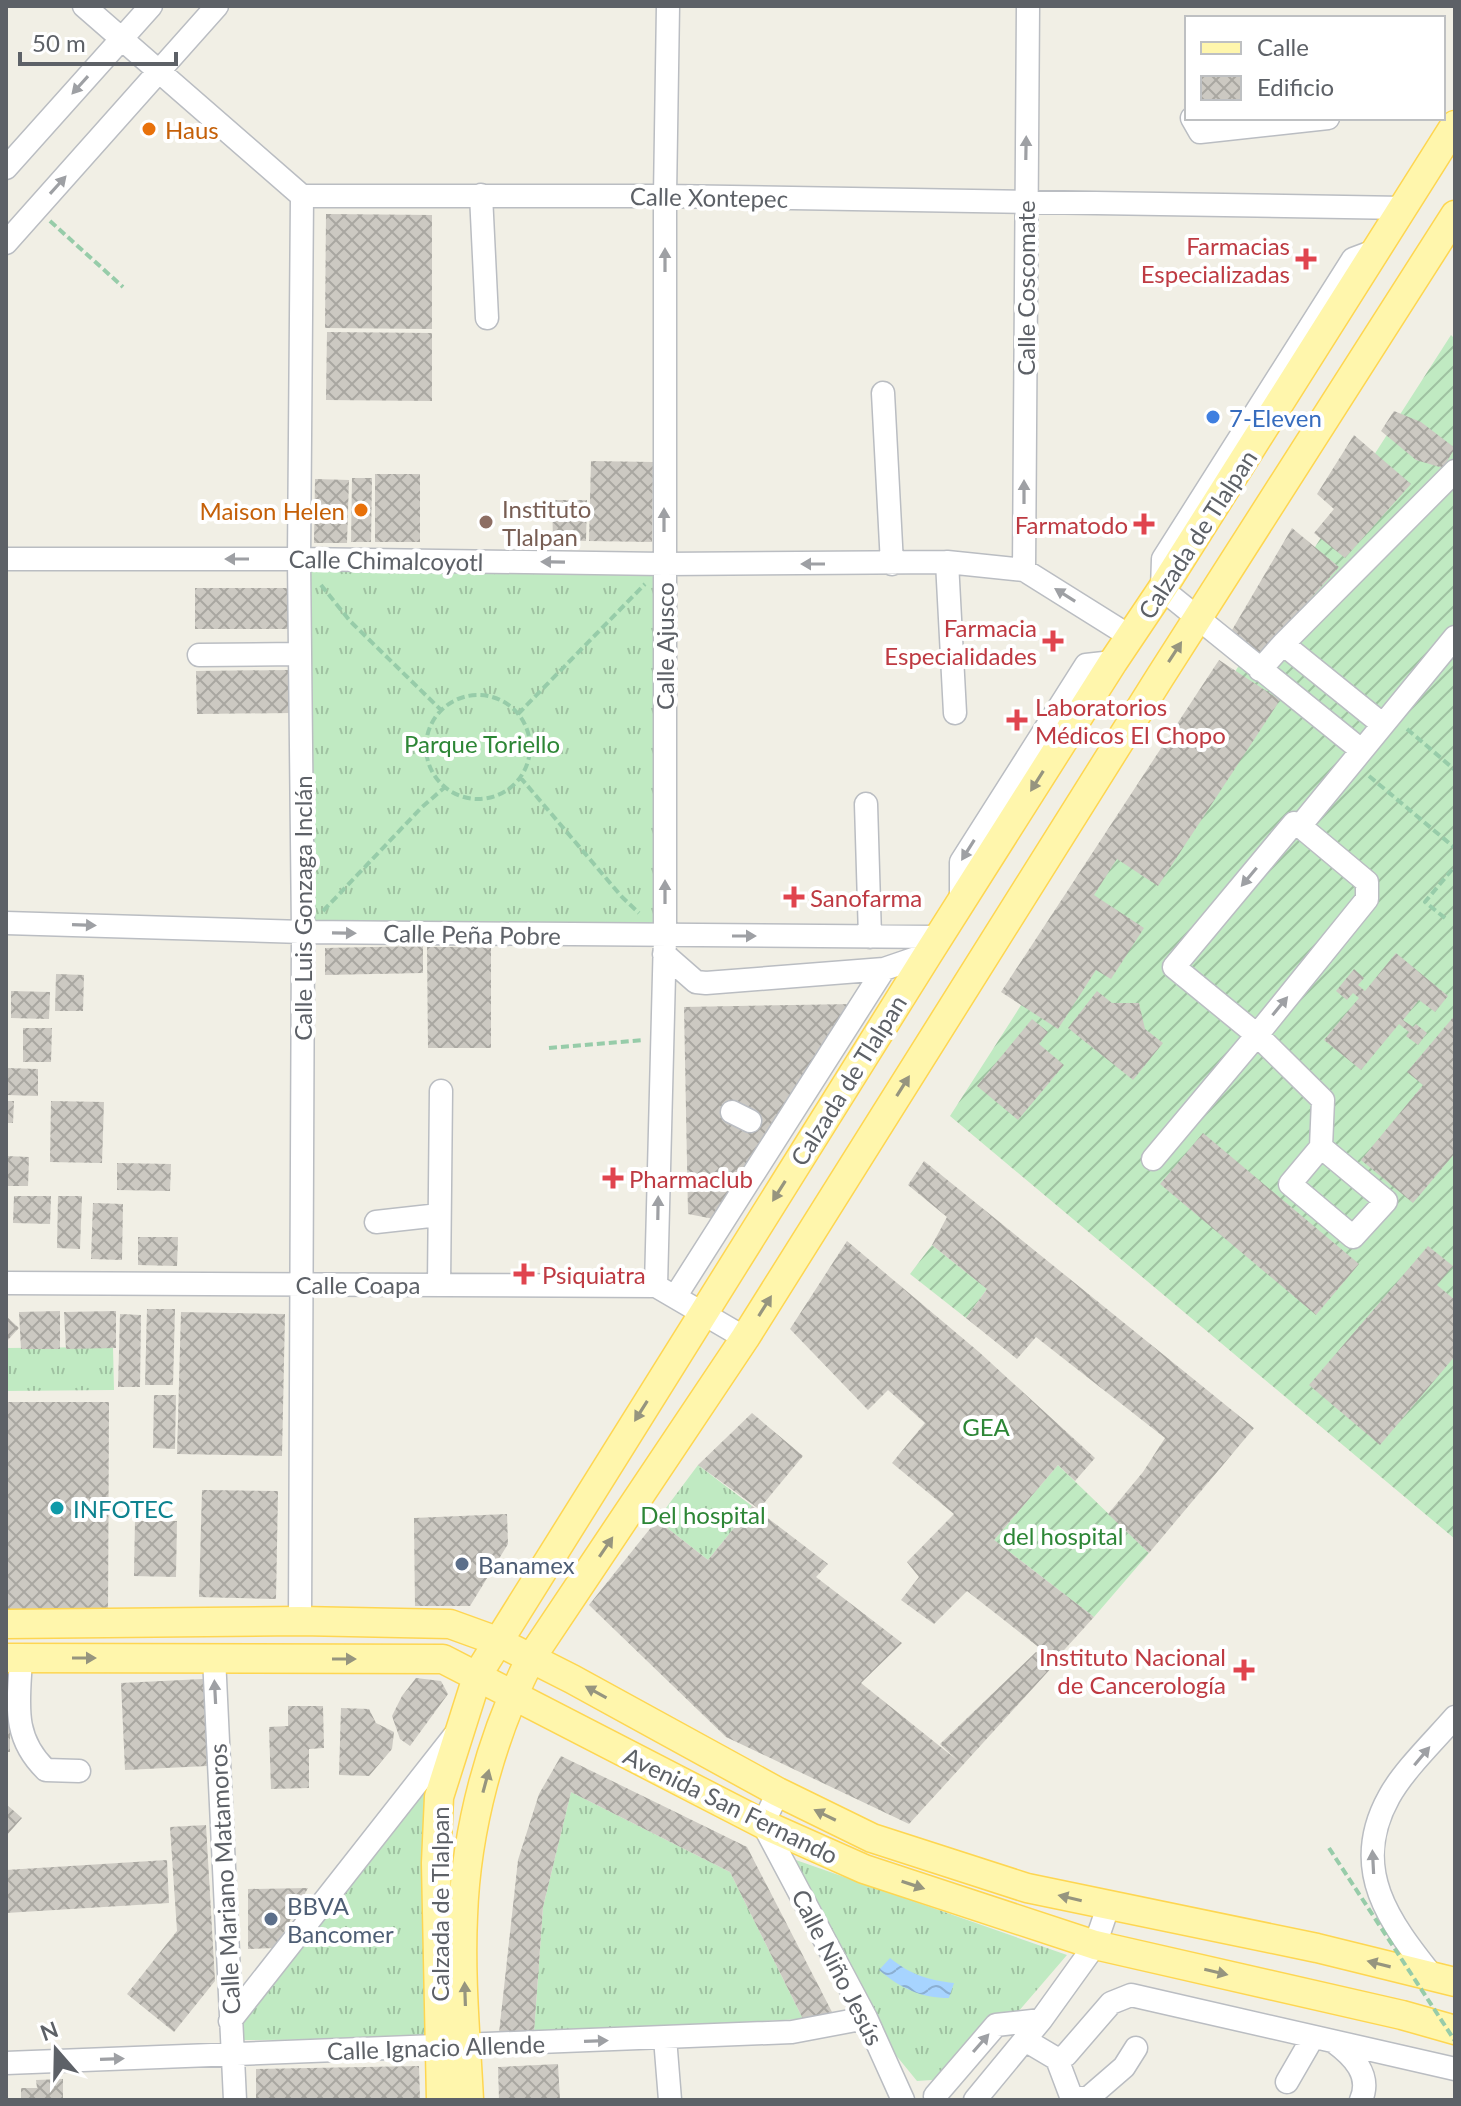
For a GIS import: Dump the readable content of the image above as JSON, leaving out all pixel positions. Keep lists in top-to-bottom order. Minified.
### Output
{"streets":{"main road":["Calzada de Tlalpan","Avenida San Fernando"],"street":["Calle Xontepec","Calle Coscomate","Calle Chimalcoyotl","Calle Ajusco","Calle Luis Gonzaga Inclán","Calle Peña Pobre","Calle Coapa","Calle Mariano Matamoros","Calle Niño Jesús","Calle Ignacio Allende"]},"crossings":[["Calle Xontepec","Calle Coscomate"],["Calle Xontepec","Calzada de Tlalpan"],["Calle Xontepec","Calle Ajusco"],["Calle Xontepec","Calle Luis Gonzaga Inclán"],["Calle Coscomate","Calle Chimalcoyotl"],["Calzada de Tlalpan","Calle Chimalcoyotl"],["Calzada de Tlalpan","Calle Peña Pobre"],["Calzada de Tlalpan","Calle Coapa"],["Calzada de Tlalpan","Avenida San Fernando"],["Calzada de Tlalpan","Calle Ignacio Allende"],["Calle Chimalcoyotl","Calle Ajusco"],["Calle Chimalcoyotl","Calle Luis Gonzaga Inclán"],["Calle Ajusco","Calle Peña Pobre"],["Calle Ajusco","Calle Coapa"],["Calle Luis Gonzaga Inclán","Calle Peña Pobre"],["Calle Luis Gonzaga Inclán","Calle Coapa"],["Calle Luis Gonzaga Inclán","Avenida San Fernando"],["Avenida San Fernando","Calle Mariano Matamoros"],["Avenida San Fernando","Calle Niño Jesús"],["Calle Mariano Matamoros","Calle Ignacio Allende"],["Calle Niño Jesús","Calle Ignacio Allende"]],"one_way":["Calle Chimalcoyotl","Calle Ajusco","Calle Peña Pobre","Calle Mariano Matamoros","Calle Ignacio Allende"],"parks":["Parque Toriello","GEA","Del hospital","del hospital"],"places":{"other":["Haus","7-Eleven","Maison Helen","Instituto Tlalpan","INFOTEC","Banamex","BBVA Bancomer"],"health":["Farmacias Especializadas","Farmatodo","Farmacia Especialidades","Laboratorios Médicos El Chopo","Sanofarma","Pharmaclub","Psiquiatra","Instituto Nacional de Cancerología"]},"legend":["Calle","Edificio"],"scale_bar":"50 m","north":"top"}
